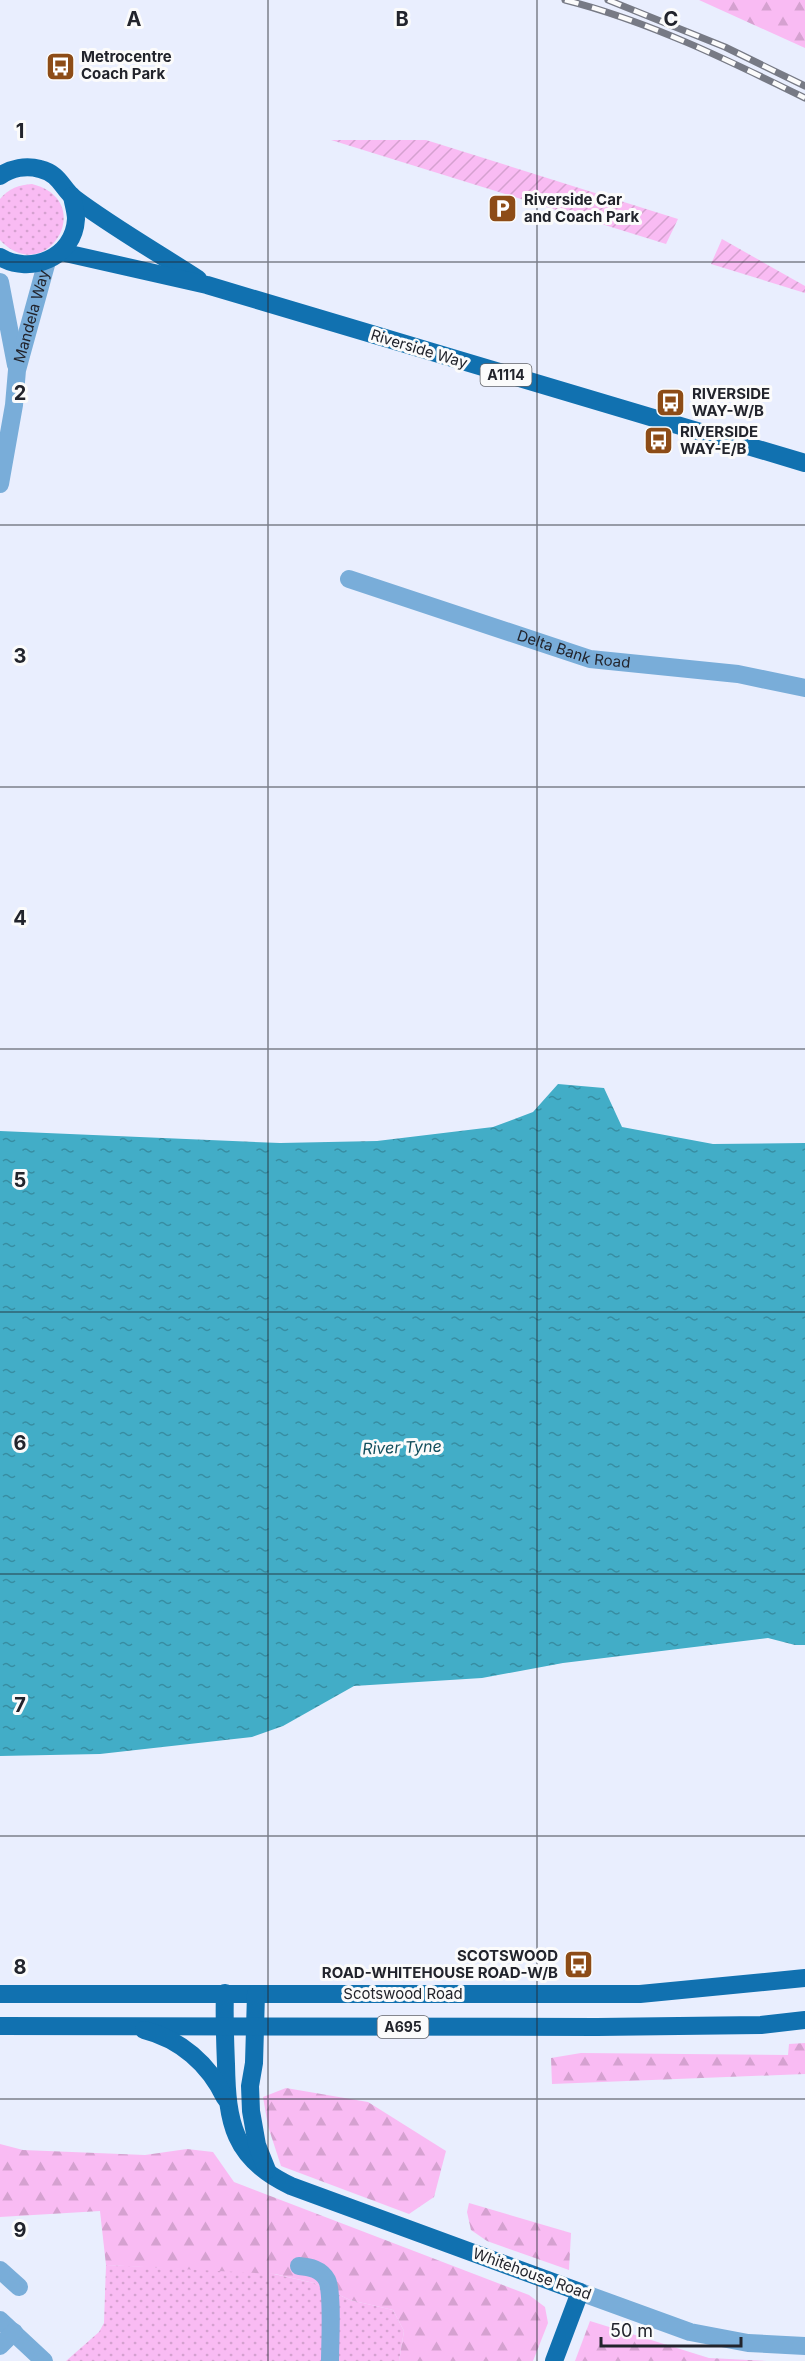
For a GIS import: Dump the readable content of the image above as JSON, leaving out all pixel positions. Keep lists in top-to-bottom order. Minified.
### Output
{"streets":{"main road":["Riverside Way","A1114","Scotswood Road","A695","Whitehouse Road"],"street":["Mandela Way","Delta Bank Road"]},"crossings":[["Mandela Way","A1114"],["Riverside Way","A1114"],["Scotswood Road","Whitehouse Road"],["A695","Whitehouse Road"]],"water":["River Tyne"],"places":{"bus stop":["Metrocentre Coach Park","RIVERSIDE WAY-W/B","RIVERSIDE WAY-E/B","SCOTSWOOD ROAD-WHITEHOUSE ROAD-W/B"],"parking":["Riverside Car and Coach Park"]},"scale_bar":"50 m","grid":{"columns":["A","B","C"],"rows":["1","2","3","4","5","6","7","8","9"]}}
